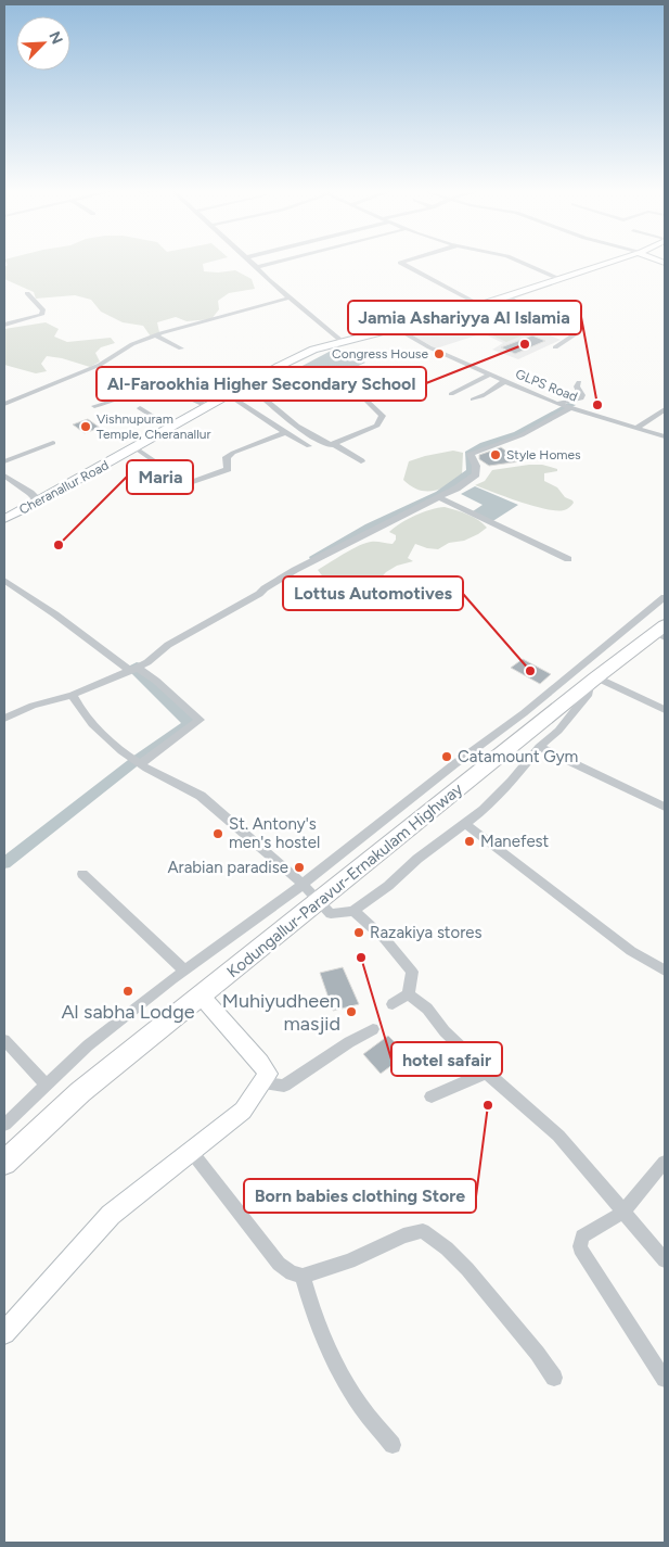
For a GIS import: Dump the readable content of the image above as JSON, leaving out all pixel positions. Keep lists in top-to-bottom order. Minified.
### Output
{"streets":{"highway":["Kodungallur-Paravur-Ernakulam Highway"],"main road":["Cheranallur Road"],"street":["GLPS Road"]},"crossings":[["GLPS Road","Cheranallur Road"]],"places":["Al-Farookhia Higher Secondary School","Congress House","Jamia Ashariyya Al Islamia","Vishnupuram Temple, Cheranallur","Style Homes","Maria","Lottus Automotives","Catamount Gym","St. Antony's men's hostel","Manefest","Arabian paradise","Razakiya stores","hotel safair","Al sabha Lodge","Muhiyudheen masjid","Born babies clothing Store"],"north":"top right"}
